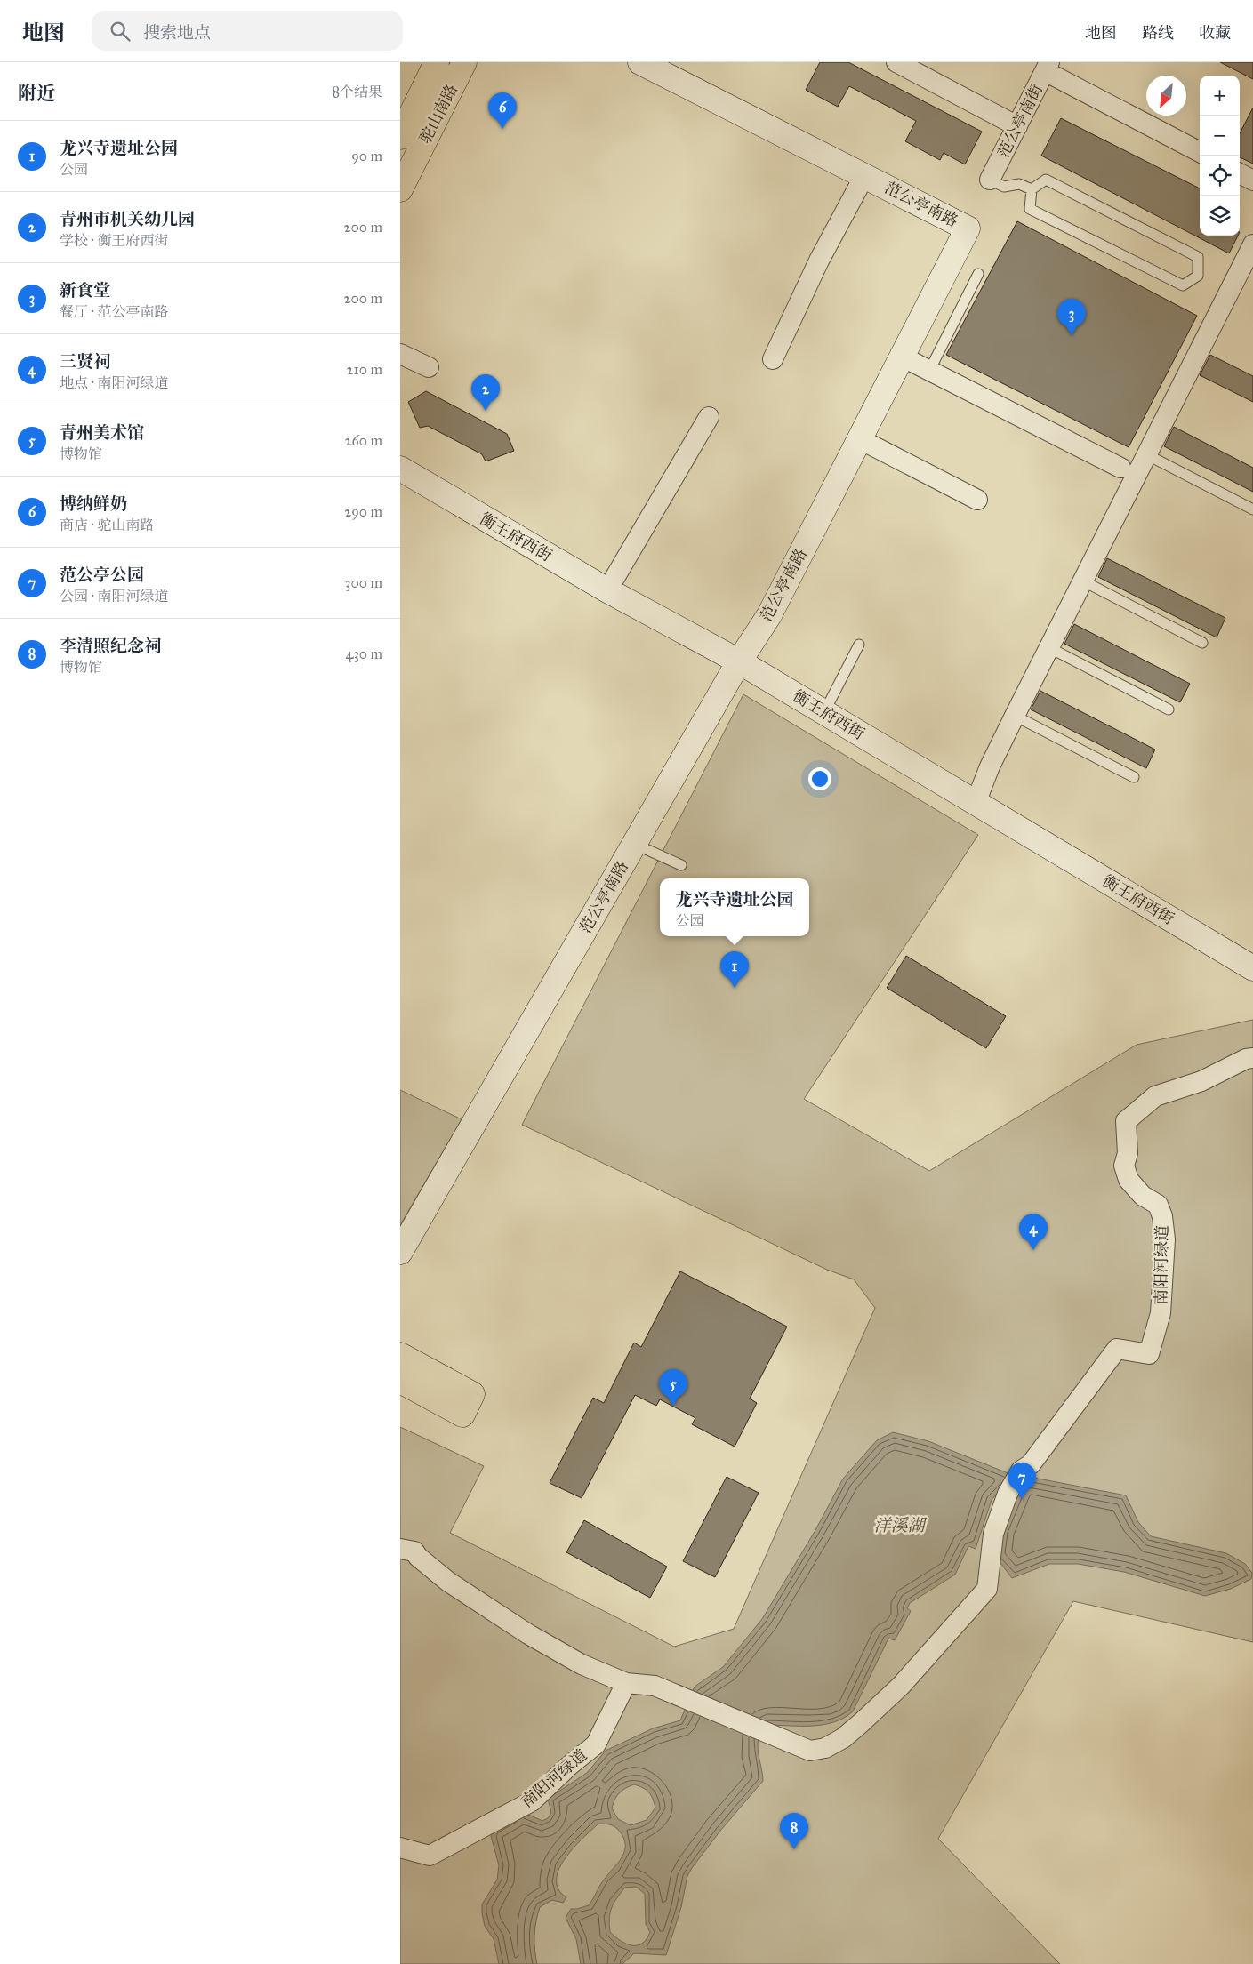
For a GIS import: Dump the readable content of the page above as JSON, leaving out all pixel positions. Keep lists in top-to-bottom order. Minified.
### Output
{"streets":{"main road":["驼山南路"],"street":["范公亭南街","范公亭南路","衡王府西街","南阳河绿道"]},"crossings":[["范公亭南路","衡王府西街"]],"water":["洋溪湖"],"north":"bottom left","page":{"header":"地图","search":"搜索地点","nav":["地图","路线","收藏"],"heading":["附近","8个结果"],"map_buttons":["+","−"],"pins":["6","3","2","1","4","5","7","8"],"list":[{"mark":"1","name":"龙兴寺遗址公园","note":"公园","value":"90 m"},{"mark":"2","name":"青州市机关幼儿园","note":"学校 · 衡王府西街","value":"200 m"},{"mark":"3","name":"新食堂","note":"餐厅 · 范公亭南路","value":"200 m"},{"mark":"4","name":"三贤祠","note":"地点 · 南阳河绿道","value":"210 m"},{"mark":"5","name":"青州美术馆","note":"博物馆","value":"260 m"},{"mark":"6","name":"博纳鲜奶","note":"商店 · 驼山南路","value":"290 m"},{"mark":"7","name":"范公亭公园","note":"公园 · 南阳河绿道","value":"300 m"},{"mark":"8","name":"李清照纪念祠","note":"博物馆","value":"430 m"}],"popup":["龙兴寺遗址公园","公园"]}}
